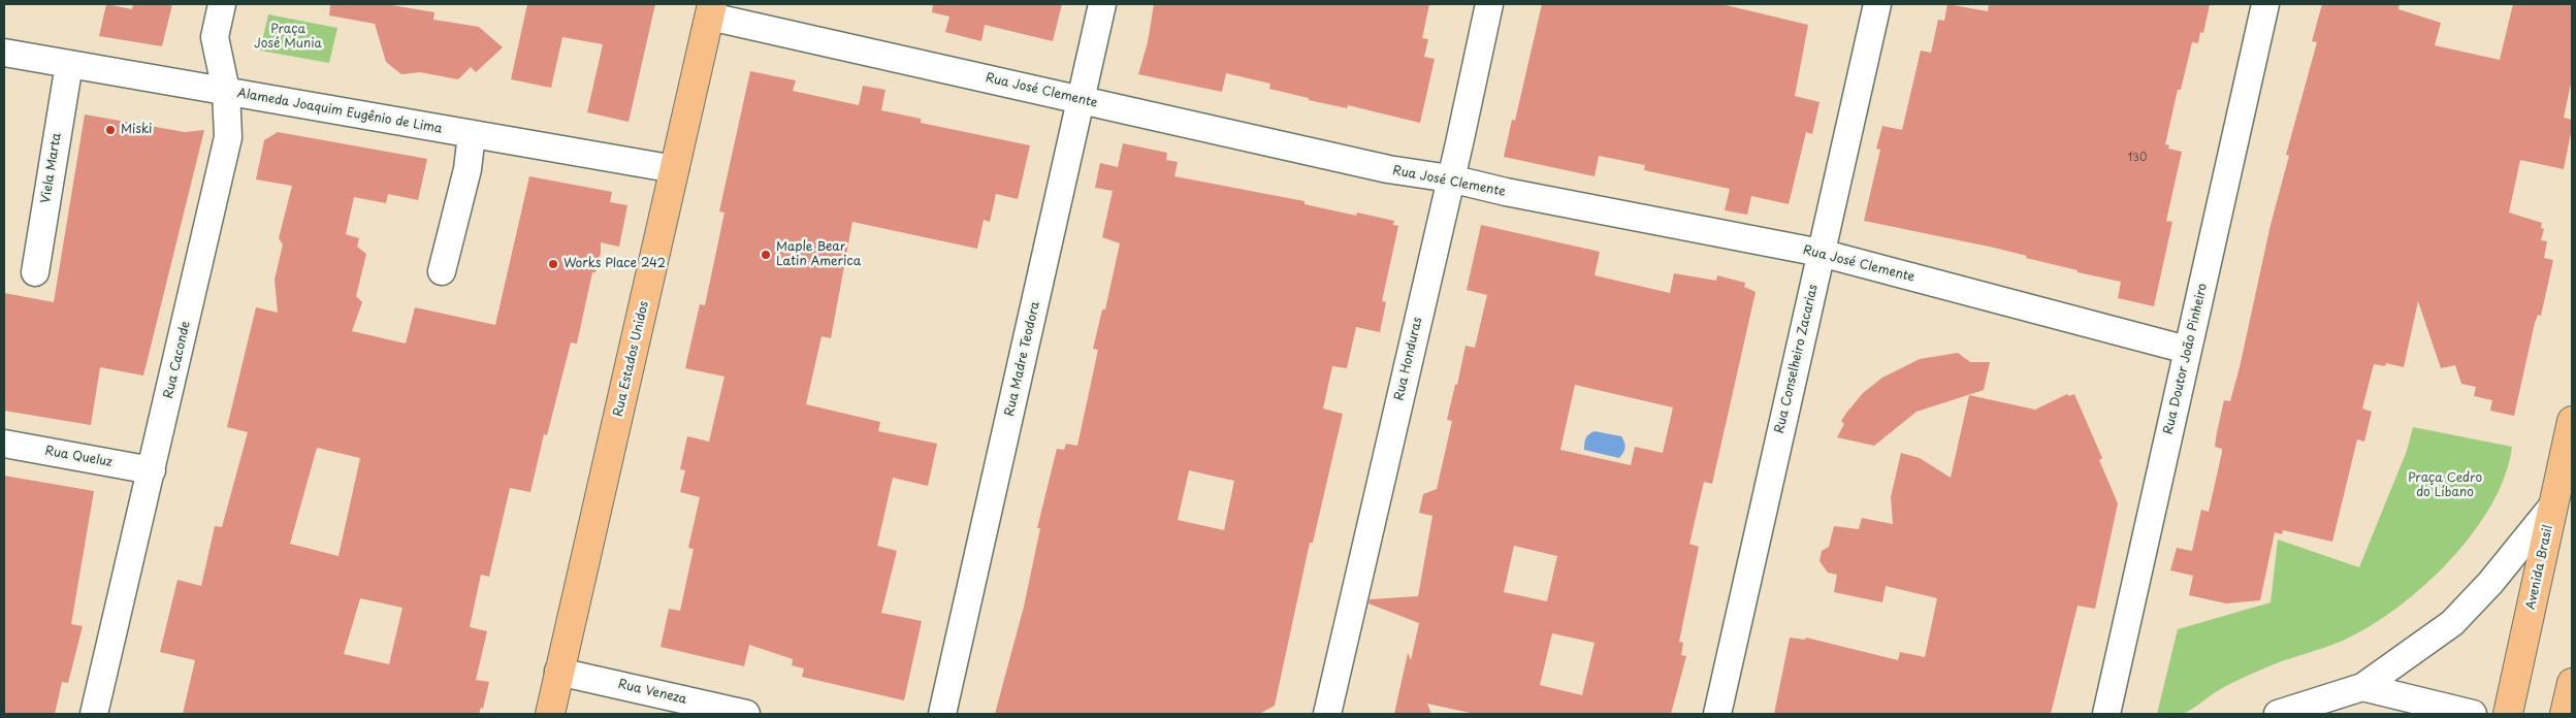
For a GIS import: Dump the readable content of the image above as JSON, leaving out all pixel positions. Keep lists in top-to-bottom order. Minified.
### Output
{"streets":{"main road":["Rua Estados Unidos","Avenida Brasil"],"street":["Rua José Clemente","Alameda Joaquim Eugênio de Lima","Viela Marta","Rua Madre Teodora","Rua Honduras","Rua Conselheiro Zacarias","Rua Doutor João Pinheiro","Rua Caconde","Rua Queluz","Rua Veneza"]},"crossings":[["Rua José Clemente","Rua Estados Unidos"],["Rua José Clemente","Rua Madre Teodora"],["Rua José Clemente","Rua Honduras"],["Rua José Clemente","Rua Conselheiro Zacarias"],["Rua José Clemente","Rua Doutor João Pinheiro"],["Alameda Joaquim Eugênio de Lima","Viela Marta"],["Alameda Joaquim Eugênio de Lima","Rua Estados Unidos"],["Alameda Joaquim Eugênio de Lima","Rua Caconde"],["Rua Estados Unidos","Rua Veneza"],["Rua Caconde","Rua Queluz"]],"parks":["Praça José Munia","Praça Cedro do Líbano"],"places":["Miski","Maple Bear Latin America","Works Place 242"],"house_numbers":["130"]}
